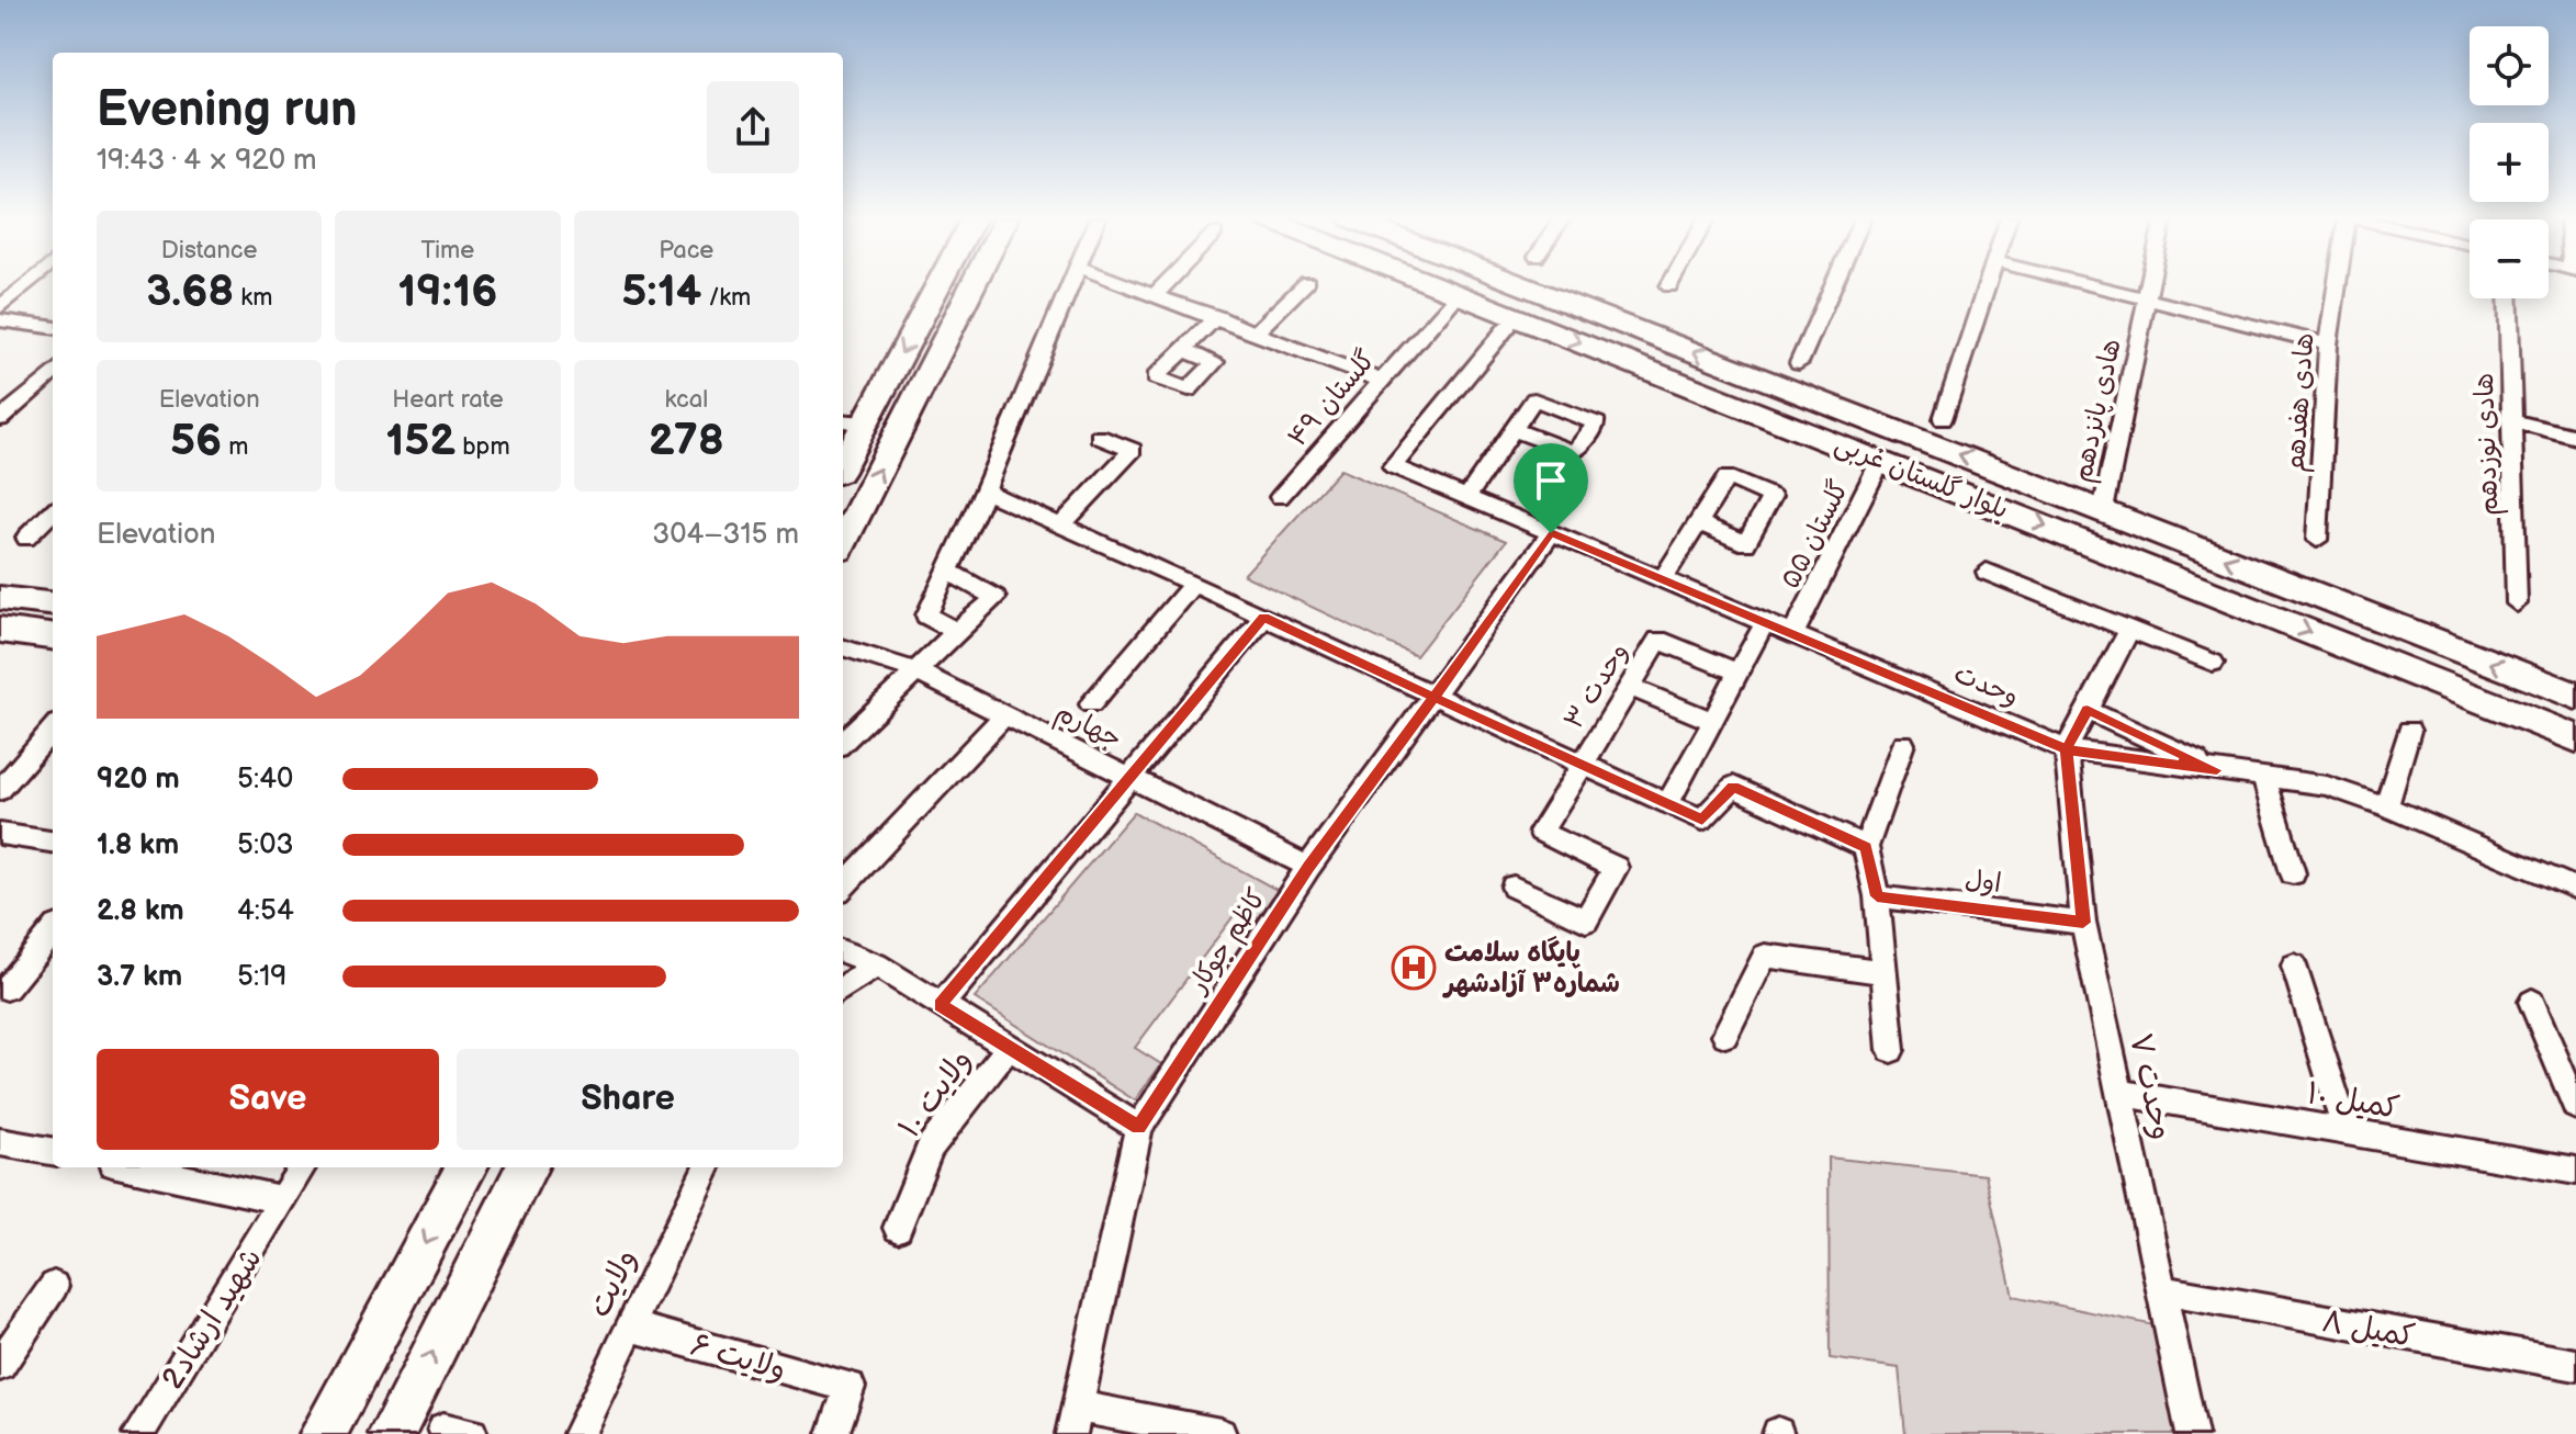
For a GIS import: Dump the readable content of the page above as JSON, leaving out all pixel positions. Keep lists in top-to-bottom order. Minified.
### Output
{"streets":{"main road":["بلوار گلستان غربی"],"street":["گلستان ۴۹","هادی هفدهم","هادی پانزدهم","هادی نوزدهم","گلستان ۵۵","وحدت","وحدت ۳","جهارم","اول","کاظم جوکار","وحدت ۷","ولایت ۱۰","کمیل ۱۰","ولایت","شهید ارشاد2","کمیل ۸","ولایت ۶"]},"crossings":[["گلستان ۴۹","بلوار گلستان غربی"],["هادی پانزدهم","بلوار گلستان غربی"],["بلوار گلستان غربی","گلستان ۵۵"],["گلستان ۵۵","وحدت"],["وحدت","کاظم جوکار"],["وحدت","وحدت ۷"],["جهارم","کاظم جوکار"],["اول","وحدت ۷"],["وحدت ۷","کمیل ۱۰"],["وحدت ۷","کمیل ۸"],["ولایت","ولایت ۶"]],"places":{"hospital":["پایگاه سلامت شماره۳ آزادشهر"]},"page":{"map_buttons":["+","−"],"heading":["Evening run","19:43 · 4 × 920 m"],"stats":[["Distance","3.68 km"],["Time","19:16"],["Pace","5:14 /km"],["Elevation","56 m"],["Heart rate","152 bpm"],["kcal","278"]],"chart":["Elevation","304–315 m"],"list":[{"name":"920 m","note":"5:40"},{"name":"1.8 km","note":"5:03"},{"name":"2.8 km","note":"4:54"},{"name":"3.7 km","note":"5:19"}],"buttons":["Save","Share"]}}
